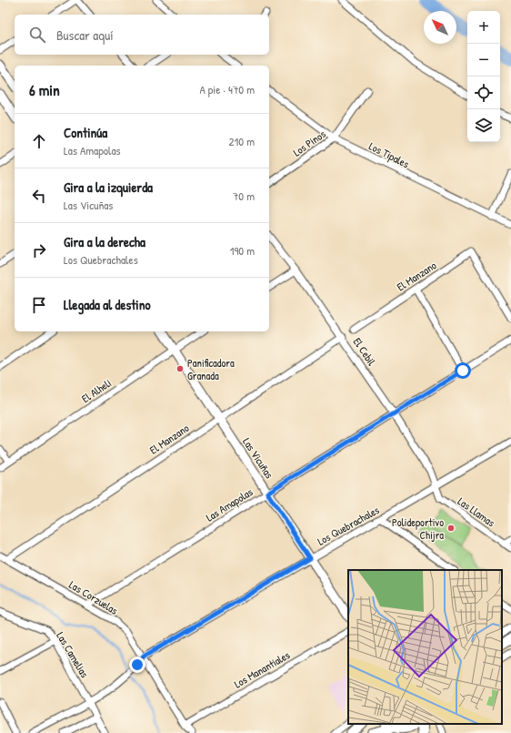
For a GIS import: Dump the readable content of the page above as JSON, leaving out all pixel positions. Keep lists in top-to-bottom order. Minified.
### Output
{"streets":{"street":["Los Pinos","Los Tipales","El Manzano","El Cebil","El Alheli","Las Vicuñas","Las Amapolas","Las Llamas","Los Quebrachales","Las Corzuelas","Las Camelias","Los Manantiales"]},"crossings":[["Los Pinos","Los Tipales"],["El Manzano","El Cebil"],["El Manzano","Las Vicuñas"],["El Manzano","Las Corzuelas"],["El Cebil","Las Amapolas"],["El Cebil","Las Llamas"],["El Cebil","Los Quebrachales"],["El Alheli","Las Vicuñas"],["Las Vicuñas","Las Amapolas"],["Las Vicuñas","Los Quebrachales"],["Las Amapolas","Las Corzuelas"],["Las Llamas","Los Quebrachales"],["Los Quebrachales","Las Corzuelas"],["Los Quebrachales","Las Camelias"],["Las Corzuelas","Los Manantiales"]],"places":["Panificadora Granada","Polideportivo Chijra"],"north":"top left","page":{"map_buttons":["+","−"],"search":"Buscar aquí","heading":["6 min","A pie · 470 m"],"list":[["Continúa","Las Amapolas","210 m"],["Gira a la izquierda","Las Vicuñas","70 m"],["Gira a la derecha","Los Quebrachales","190 m"],"Llegada al destino"]}}
